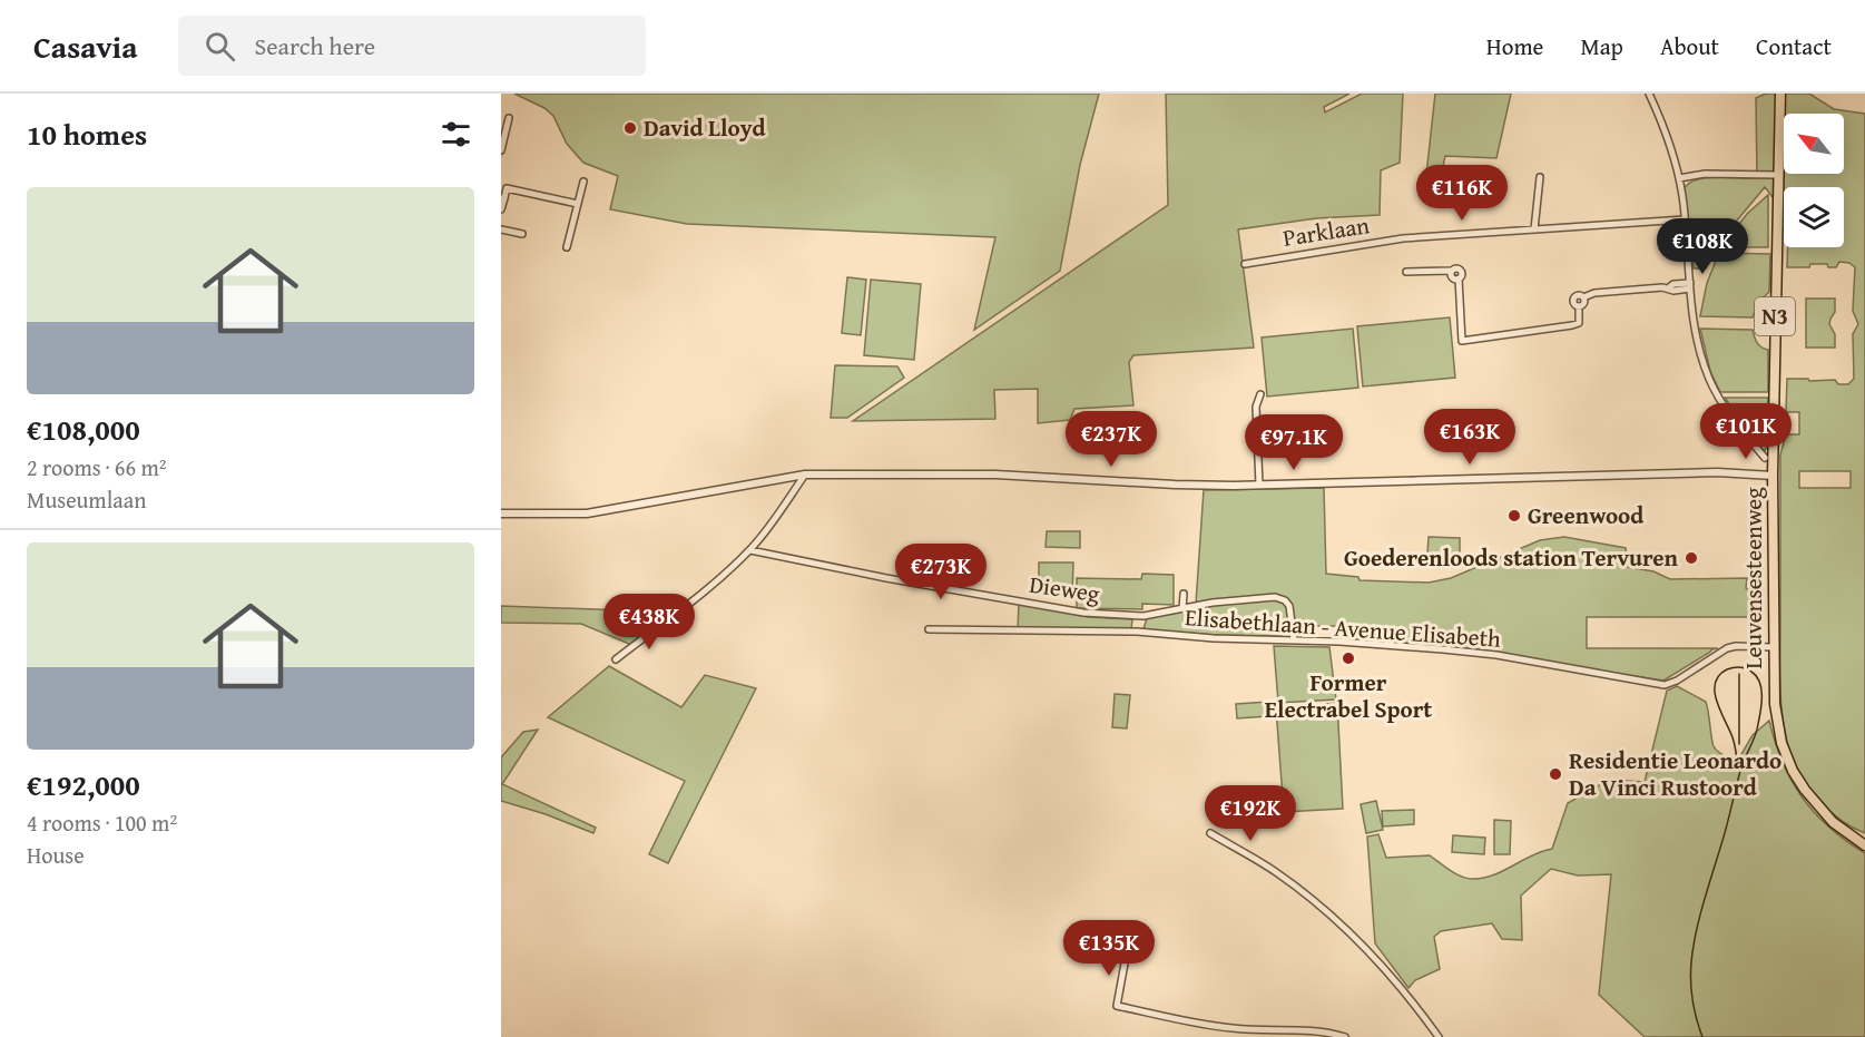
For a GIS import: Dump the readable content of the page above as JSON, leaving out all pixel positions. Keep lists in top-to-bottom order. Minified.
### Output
{"streets":{"main road":["N3","Leuvensesteenweg"],"street":["Parklaan","Dieweg","Elisabethlaan - Avenue Elisabeth"]},"crossings":[["Leuvensesteenweg","Elisabethlaan - Avenue Elisabeth"],["Dieweg","Elisabethlaan - Avenue Elisabeth"]],"places":["David Lloyd","Greenwood","Goederenloods station Tervuren","Former Electrabel Sport","Residentie Leonardo Da Vinci Rustoord"],"north":"top left","page":{"header":"Casavia","search":"Search here","nav":["Home","Map","About","Contact"],"heading":"10 homes","price":["€116K","€108K","€101K","€163K","€237K","€97.1K","€273K","€438K","€192K","€135K"],"list":[{"name":"€108,000","note":"2 rooms · 66 m² · Museumlaan"},{"name":"€192,000","note":"4 rooms · 100 m² · House"}]}}
